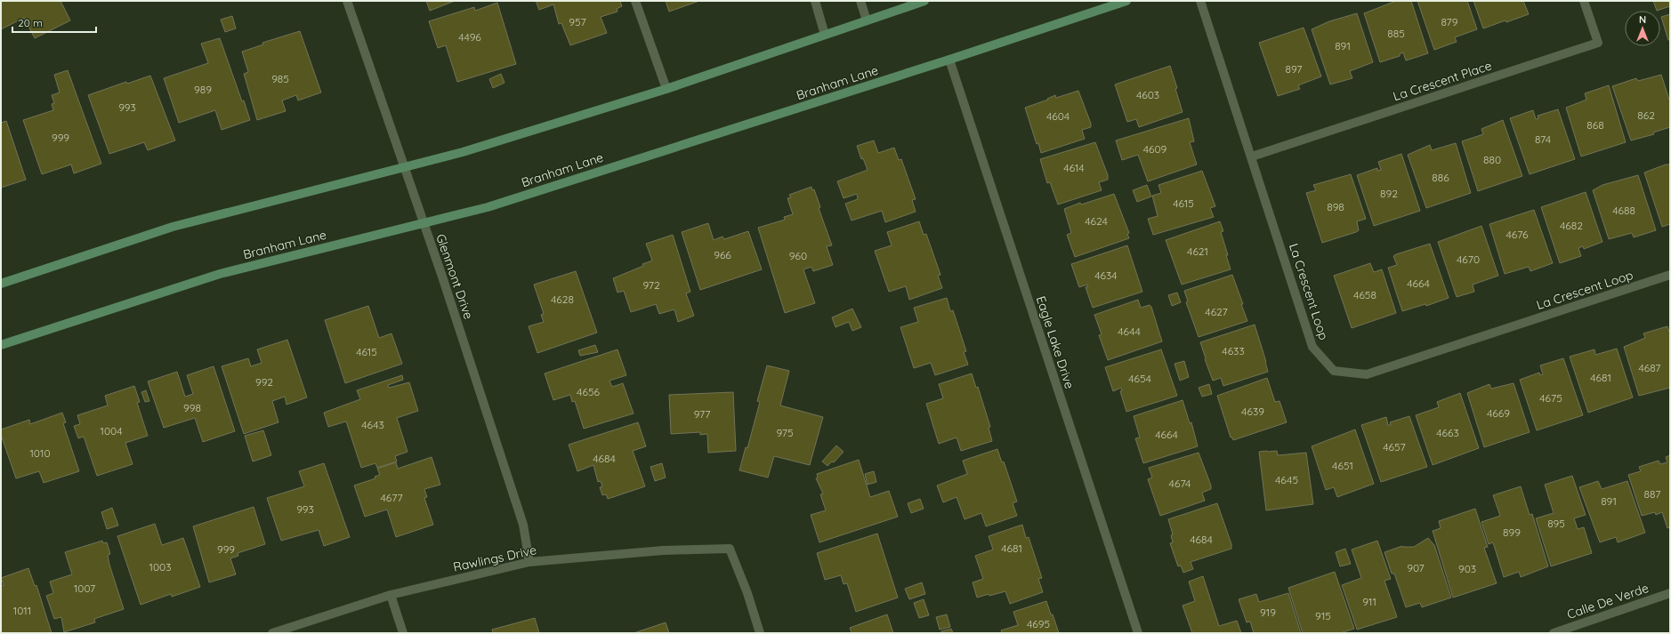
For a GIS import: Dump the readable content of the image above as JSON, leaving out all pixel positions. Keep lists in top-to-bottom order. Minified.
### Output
{"streets":{"main road":["Branham Lane"],"street":["La Crescent Place","Glenmont Drive","La Crescent Loop","Eagle Lake Drive","Rawlings Drive","Calle De Verde"]},"crossings":[["La Crescent Place","La Crescent Loop"],["Branham Lane","Glenmont Drive"],["Branham Lane","Eagle Lake Drive"],["Glenmont Drive","Rawlings Drive"]],"house_numbers":["957","879","885","4496","891","897","985","989","4603","993","862","4604","868","999","874","4609","880","4614","886","892","4615","898","4688","4624","4682","4676","4621","966","960","4670","4634","4664","972","4658","4628","4627","4644","4633","4615","4687","4681","4654","992","4656","4675","998","4639","4669","977","4643","1004","975","4663","4664","4657","1010","4684","4651","4645","4674","887","4677","891","993","895","899","4684","4681","999","1003","907","903","1007","911","1011","919","915","4695"],"scale_bar":"20 m","north":"top"}
